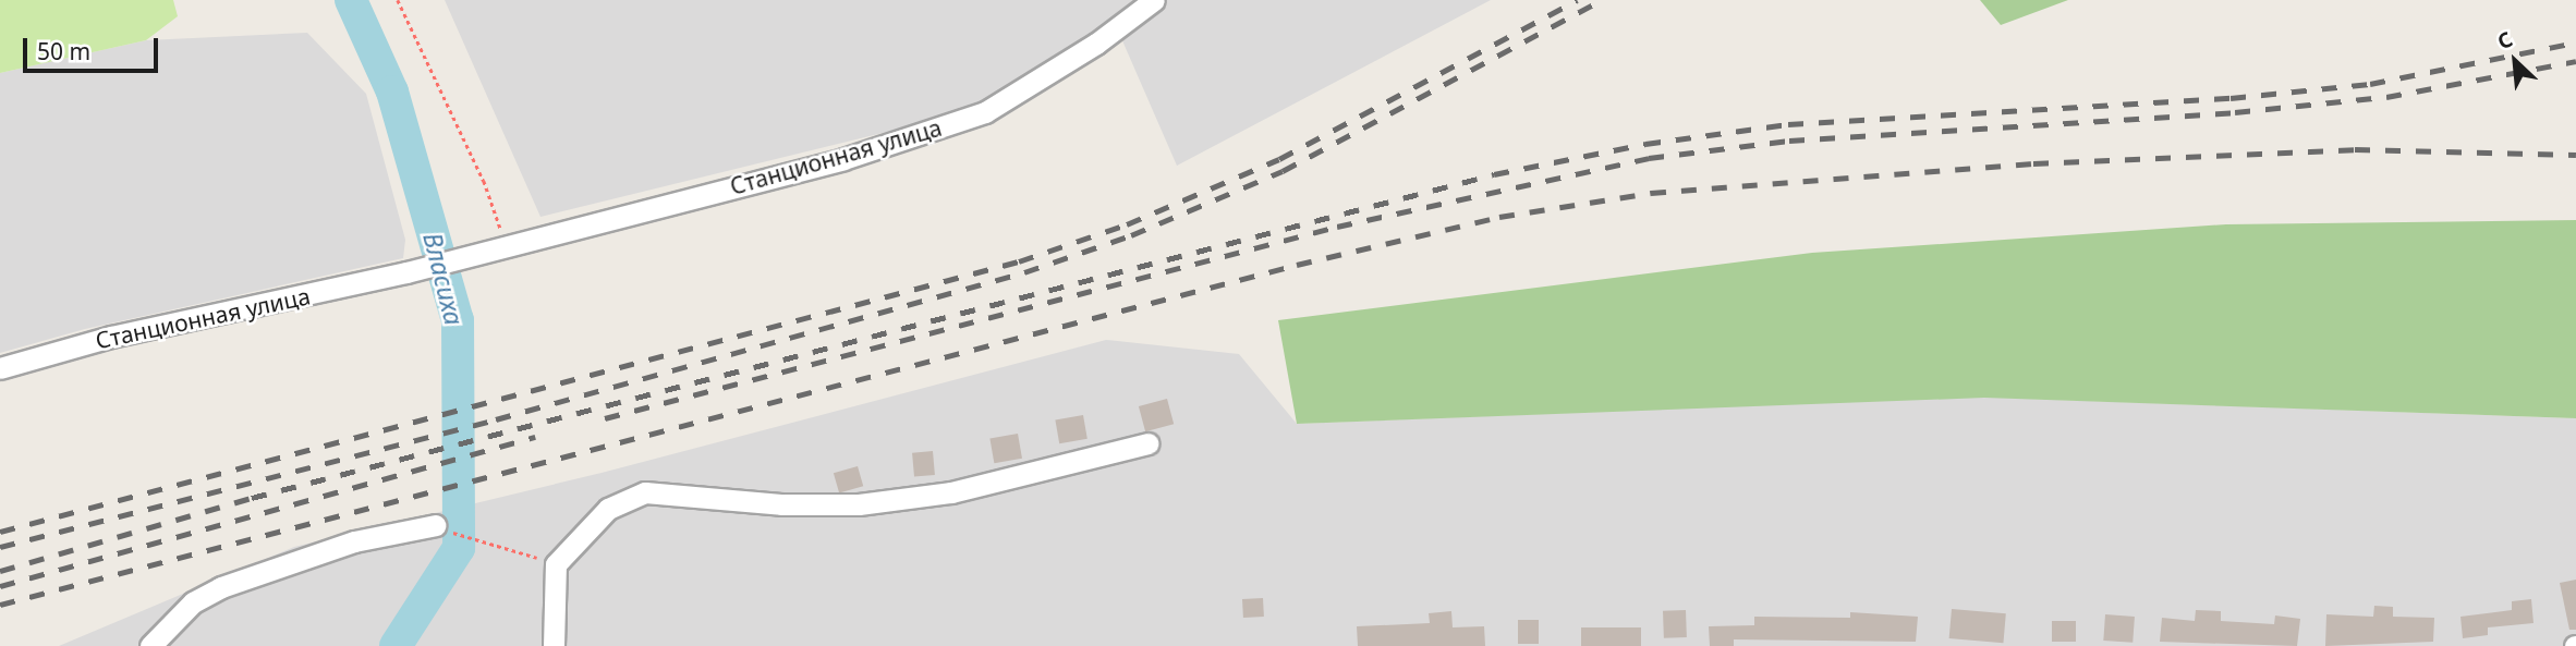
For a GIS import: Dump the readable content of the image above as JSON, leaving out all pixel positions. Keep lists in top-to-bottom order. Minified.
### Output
{"streets":{"street":["Станционная улица"]},"water":["Власиха"],"scale_bar":"50 m","north":"top left"}
